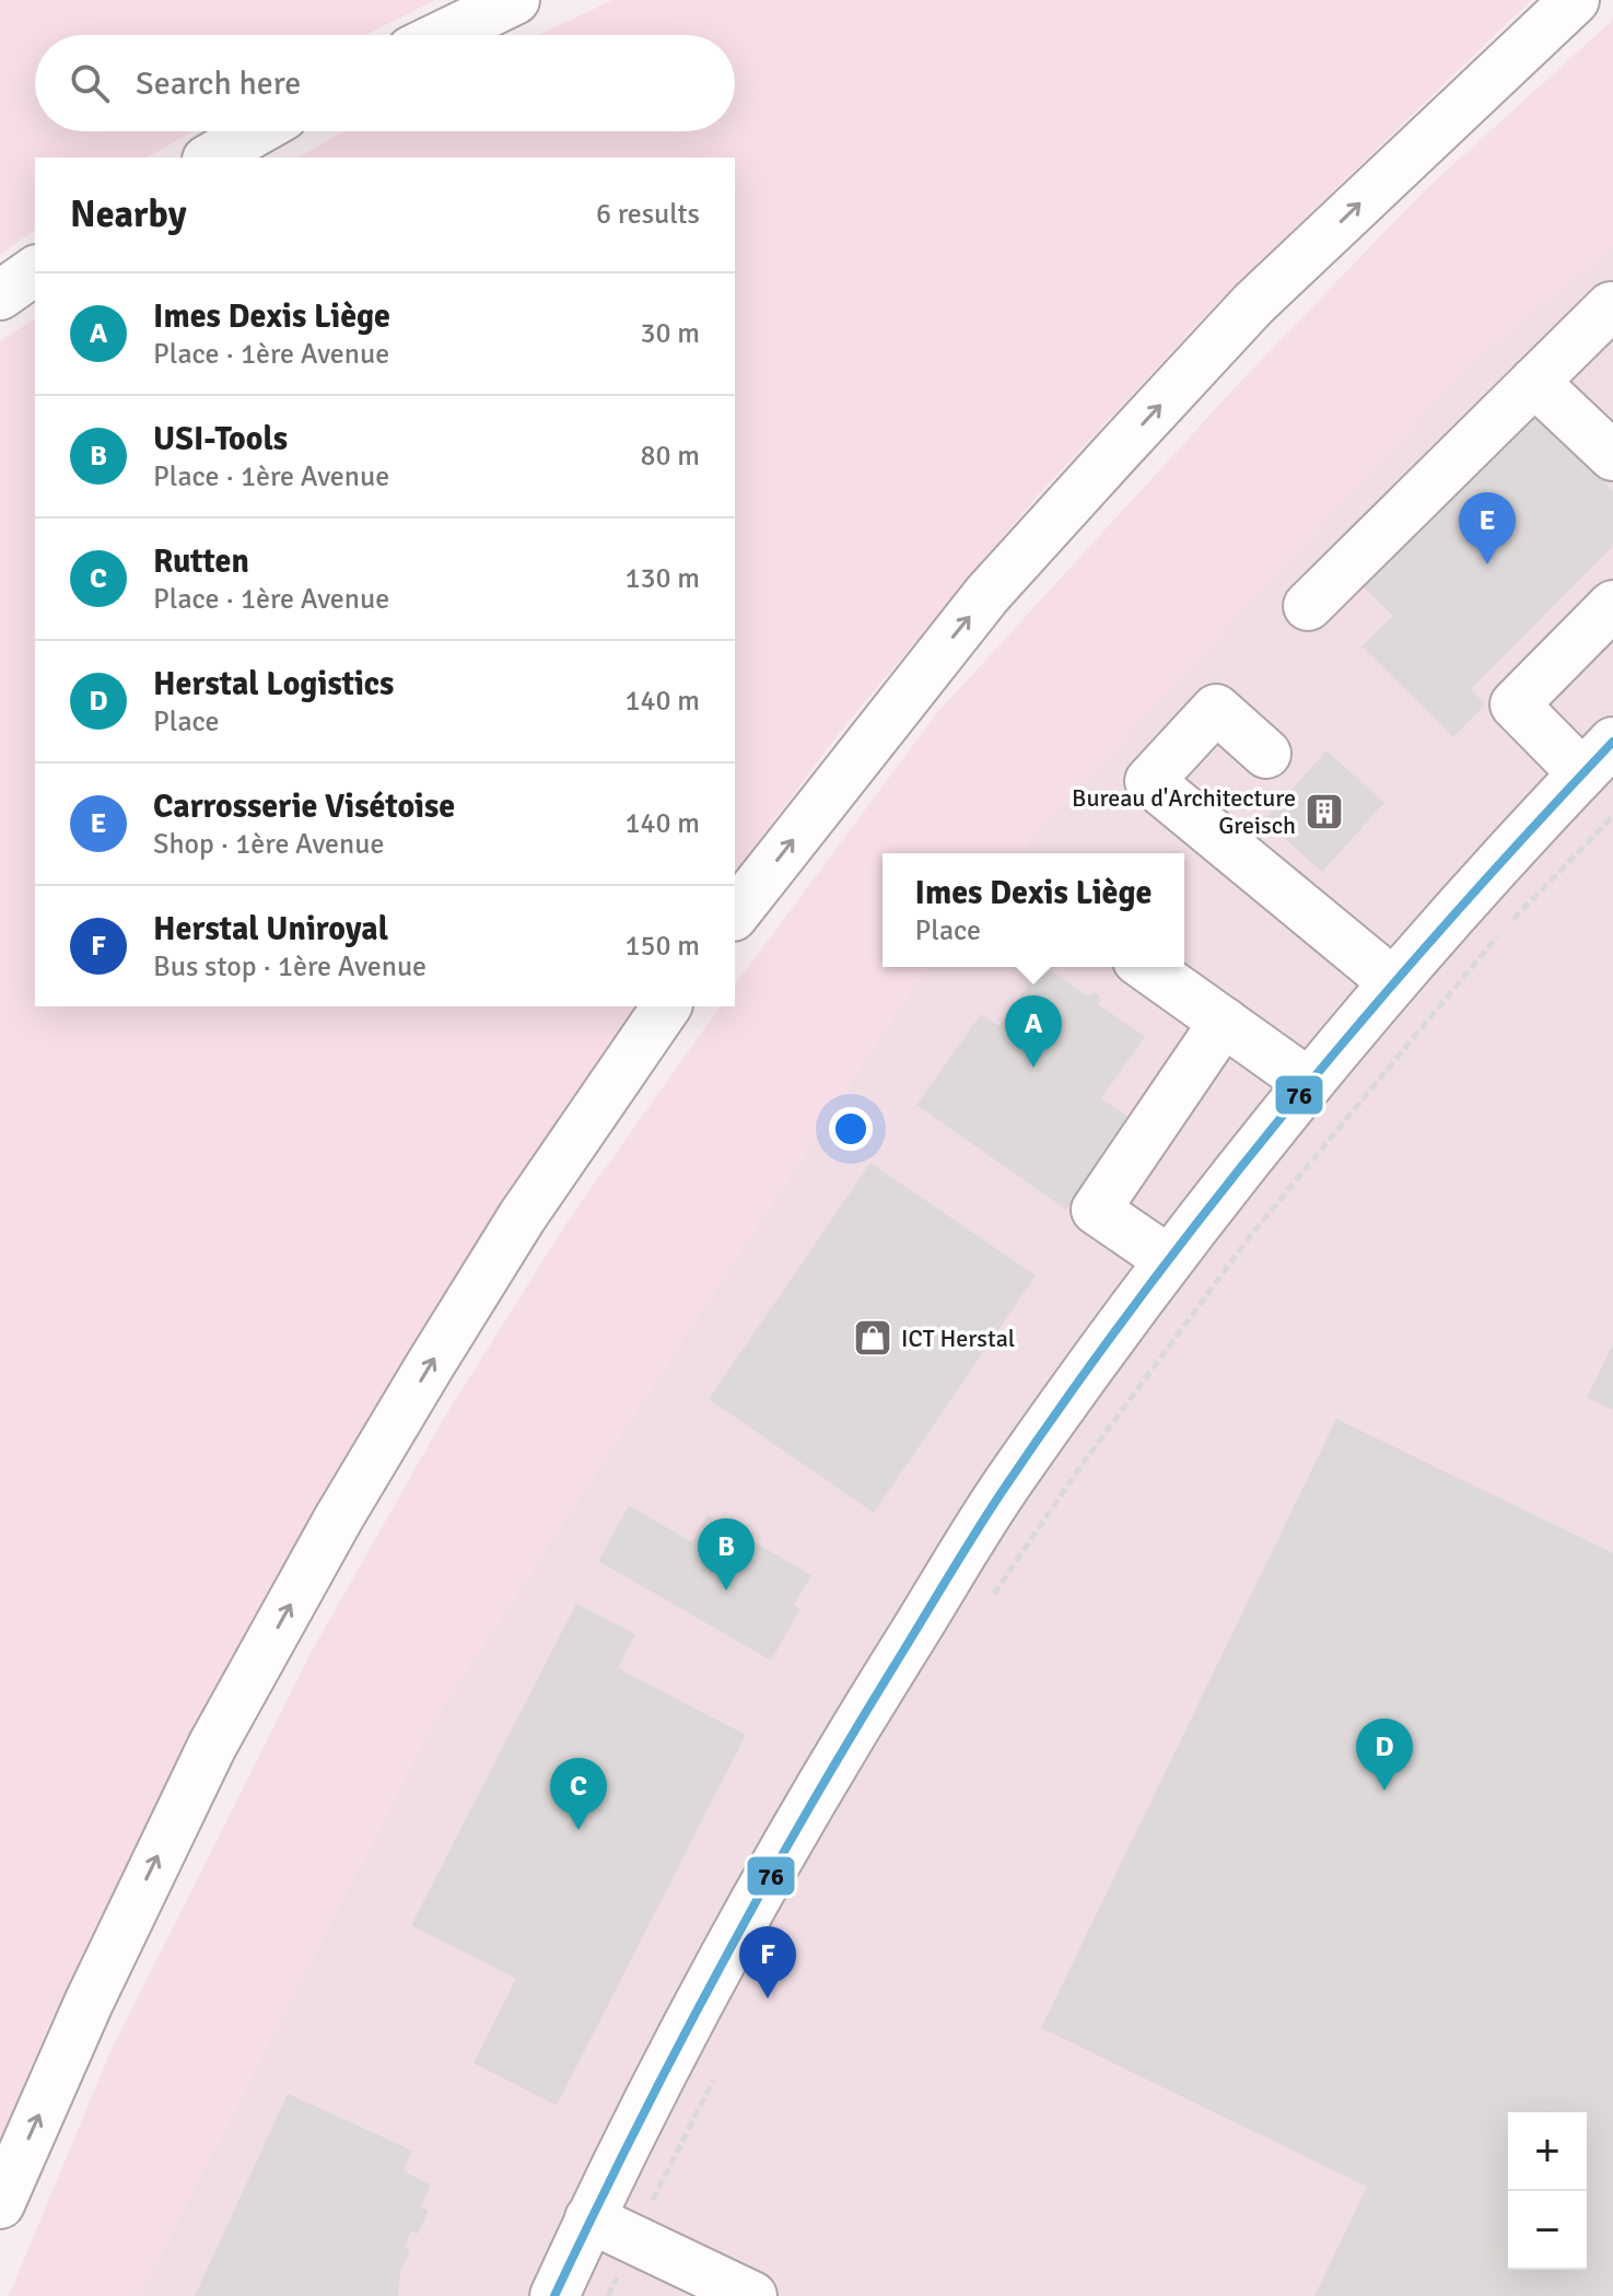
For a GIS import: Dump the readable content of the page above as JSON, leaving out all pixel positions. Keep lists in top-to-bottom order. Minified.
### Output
{"places":{"building":["Bureau d'Architecture Greisch"],"shop":["ICT Herstal"]},"lines":["transit line 76"],"page":{"search":"Search here","heading":["Nearby","6 results"],"list":[{"mark":"A","name":"Imes Dexis Liège","note":"Place · 1ère Avenue","value":"30 m"},{"mark":"B","name":"USI-Tools","note":"Place · 1ère Avenue","value":"80 m"},{"mark":"C","name":"Rutten","note":"Place · 1ère Avenue","value":"130 m"},{"mark":"D","name":"Herstal Logistics","note":"Place","value":"140 m"},{"mark":"E","name":"Carrosserie Visétoise","note":"Shop · 1ère Avenue","value":"140 m"},{"mark":"F","name":"Herstal Uniroyal","note":"Bus stop · 1ère Avenue","value":"150 m"}],"pins":["E","A","B","D","C","F"],"popup":["Imes Dexis Liège","Place"],"map_buttons":["+","−"]}}
